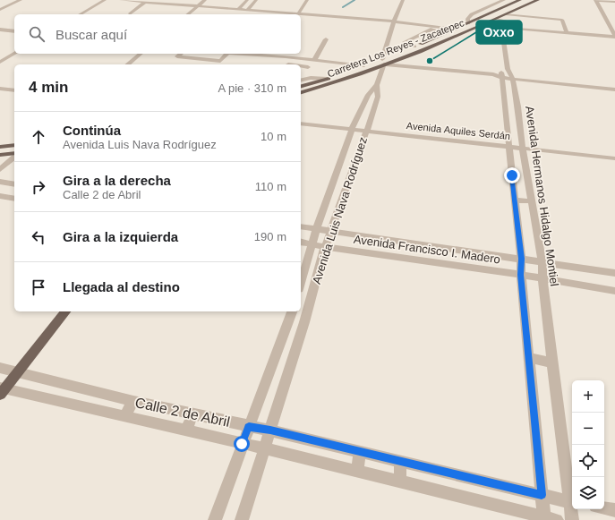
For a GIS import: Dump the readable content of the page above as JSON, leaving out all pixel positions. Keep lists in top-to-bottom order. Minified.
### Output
{"streets":{"main road":["Carretera Los Reyes - Zacatepec"],"street":["Avenida Aquiles Serdán","Avenida Hermanos Hidalgo Montiel","Avenida Luis Nava Rodríguez","Avenida Francisco I. Madero","Calle 2 de Abril"]},"crossings":[["Carretera Los Reyes - Zacatepec","Avenida Luis Nava Rodríguez"],["Avenida Aquiles Serdán","Avenida Hermanos Hidalgo Montiel"],["Avenida Aquiles Serdán","Avenida Luis Nava Rodríguez"],["Avenida Hermanos Hidalgo Montiel","Avenida Francisco I. Madero"],["Avenida Hermanos Hidalgo Montiel","Calle 2 de Abril"],["Avenida Luis Nava Rodríguez","Avenida Francisco I. Madero"],["Avenida Luis Nava Rodríguez","Calle 2 de Abril"]],"places":["Oxxo"],"page":{"search":"Buscar aquí","heading":["4 min","A pie · 310 m"],"list":[["Continúa","Avenida Luis Nava Rodríguez","10 m"],["Gira a la derecha","Calle 2 de Abril","110 m"],["Gira a la izquierda","190 m"],"Llegada al destino"],"map_buttons":["+","−"]}}
